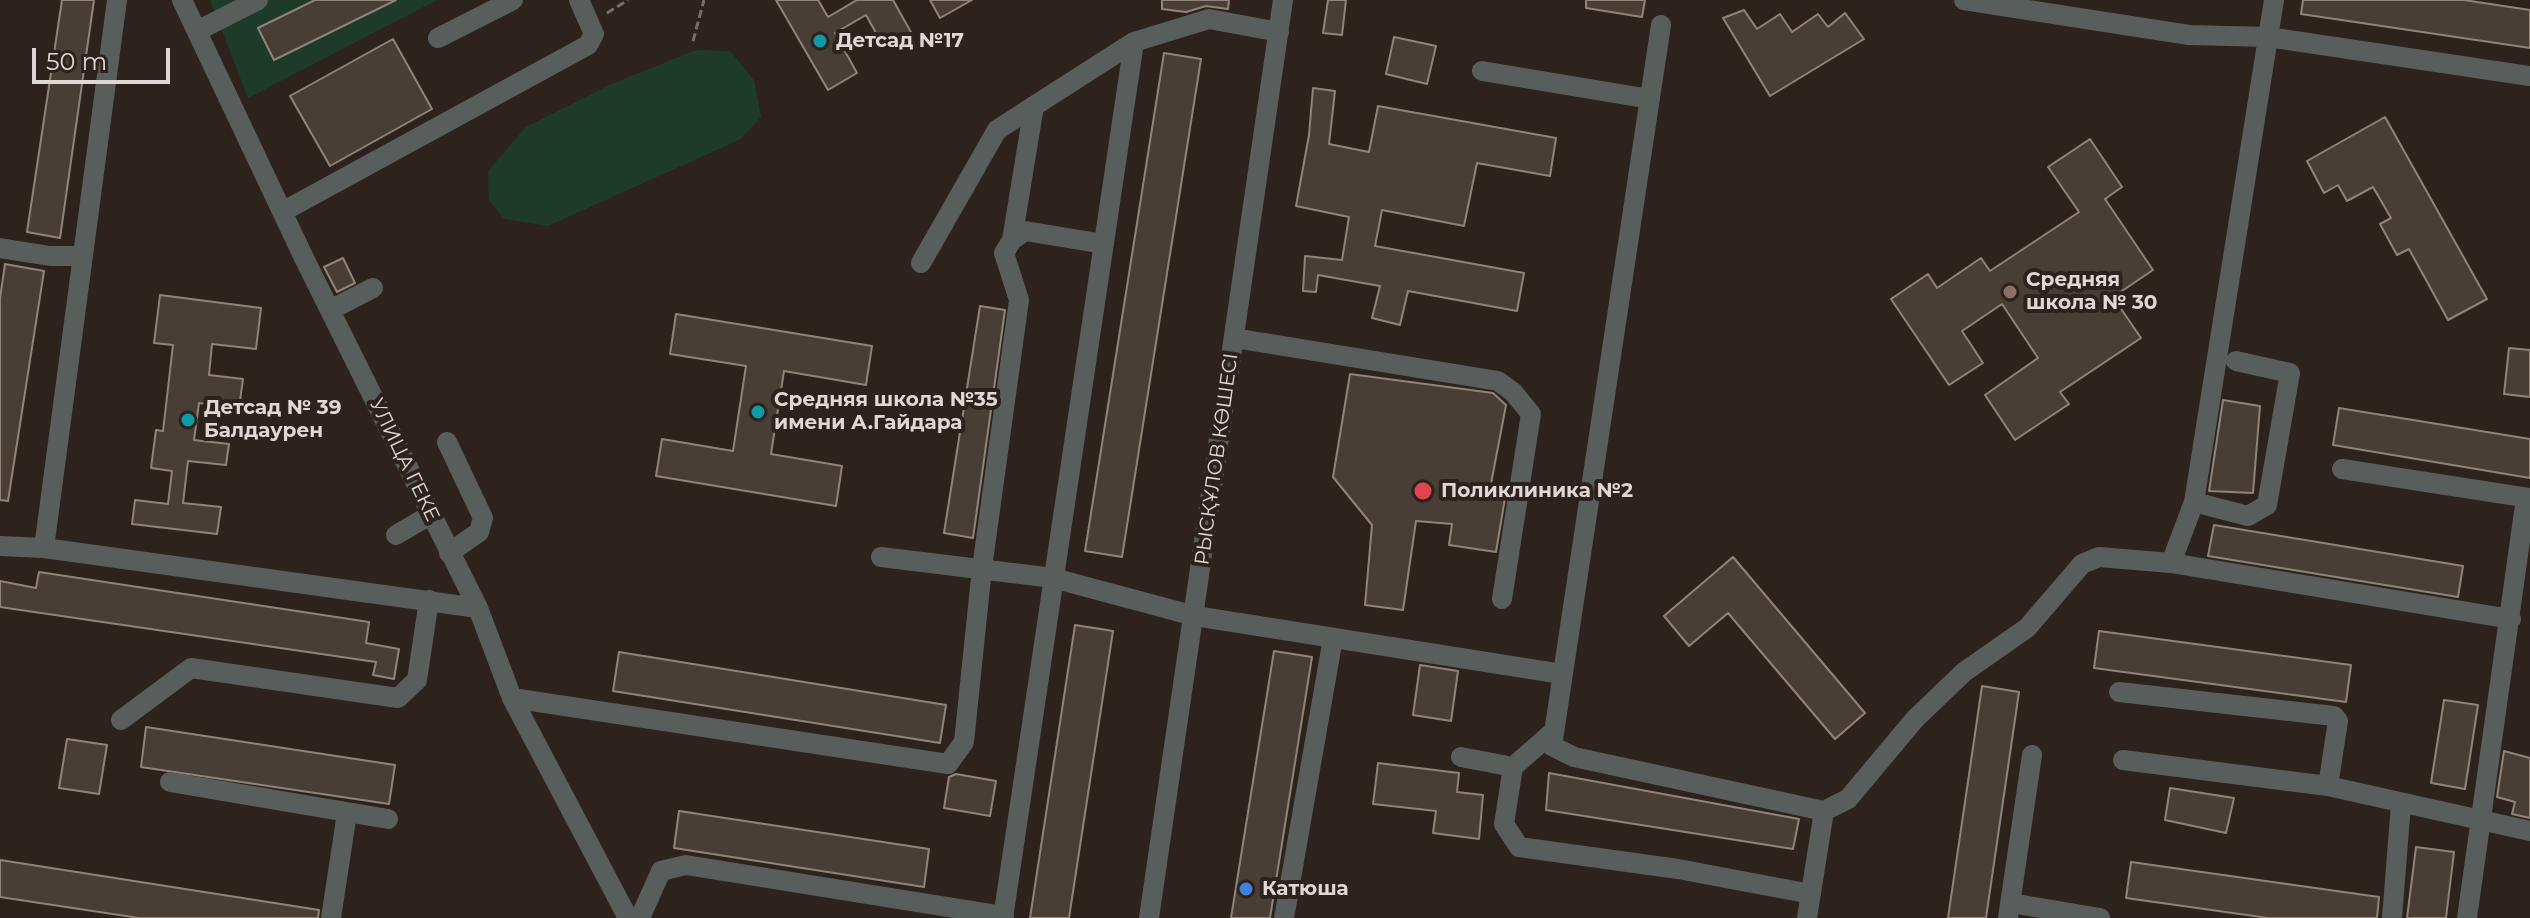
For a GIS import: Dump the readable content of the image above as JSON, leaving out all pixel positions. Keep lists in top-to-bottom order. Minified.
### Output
{"streets":{"street":["РЫСҚҰЛОВ КӨШЕСІ","УЛИЦА ГЕКЕ"]},"places":["Детсад №17","Средняя школа № 30","Средняя школа №35 имени А.Гайдара","Детсад № 39 Балдаурен","Поликлиника №2","Катюша"],"scale_bar":"50 m"}
